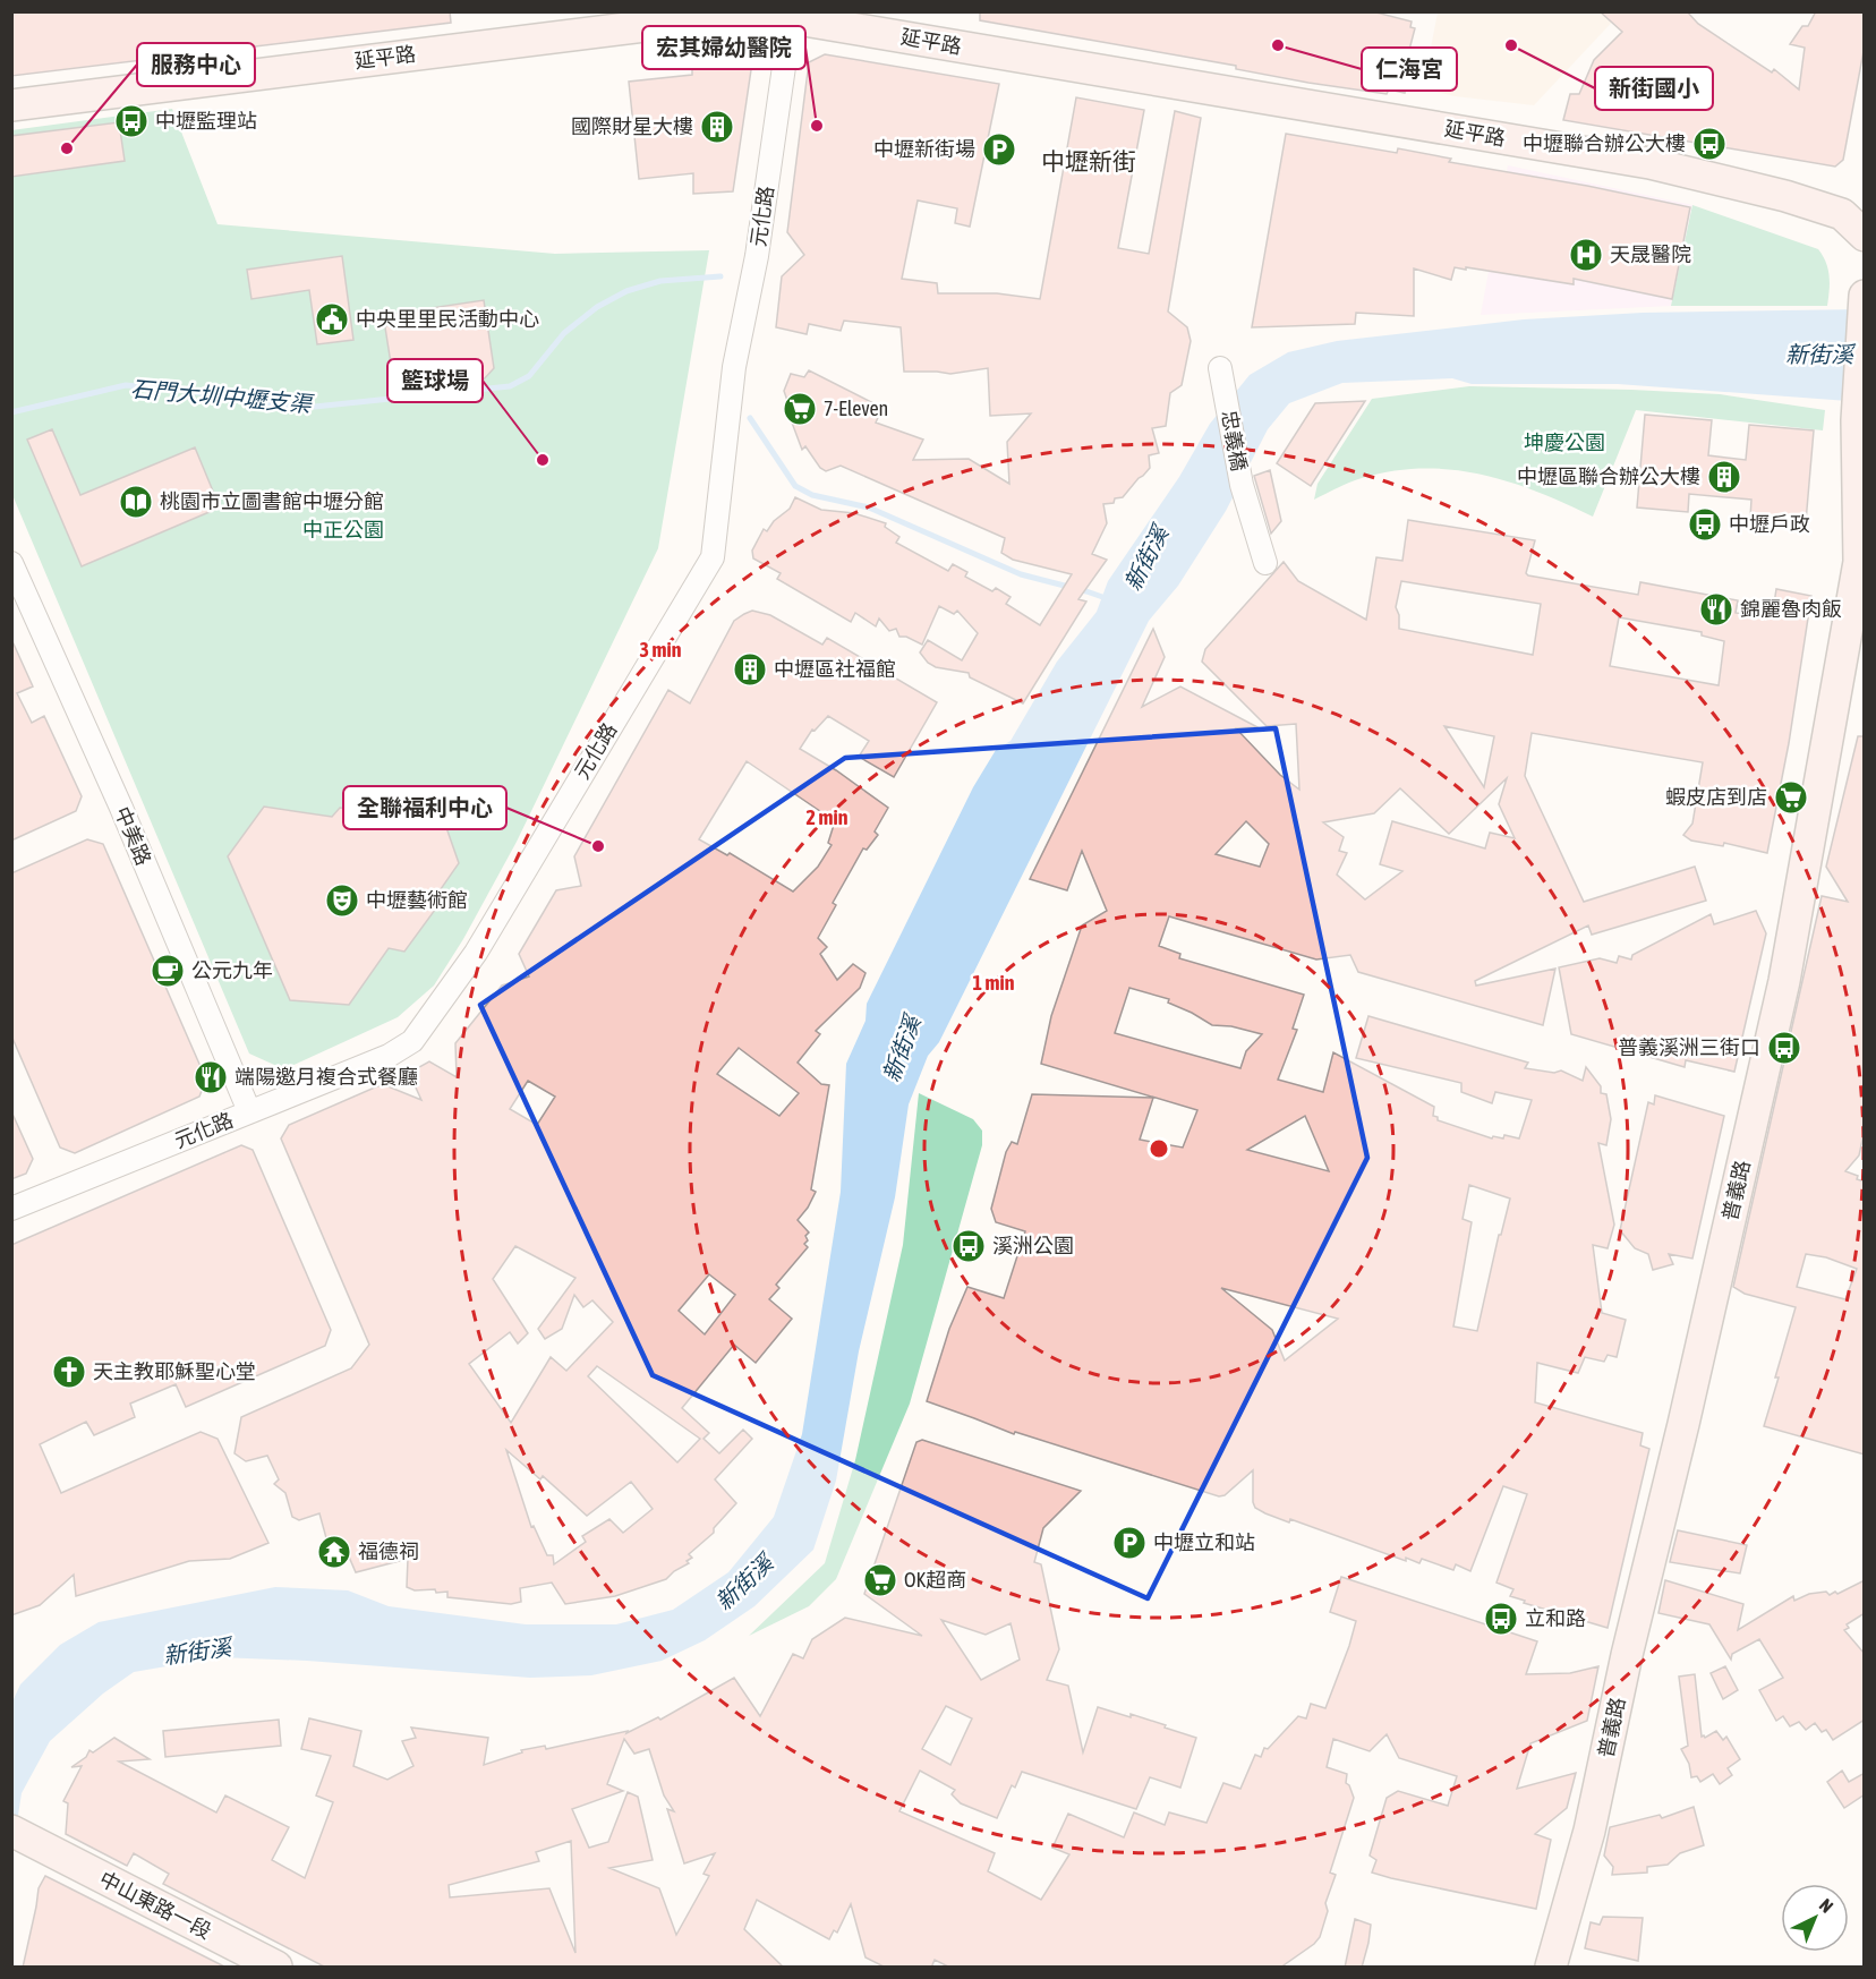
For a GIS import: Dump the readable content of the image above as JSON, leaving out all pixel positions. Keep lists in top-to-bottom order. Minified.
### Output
{"streets":{"main road":["延平路","普義路","中山東路一段"],"street":["元化路","忠義橋","中美路"]},"crossings":[["延平路","元化路"],["元化路","中美路"]],"districts":["中壢新街"],"water":["新街溪","石門大圳中壢支渠"],"parks":["坤慶公園","中正公園"],"places":{"other":["仁海宮","新街國小","宏其婦幼醫院","服務中心","籃球場","全聯福利中心"],"bus stop":["中壢監理站","中壢聯合辦公大樓","中壢戶政","普義溪洲三街口","溪洲公園","立和路"],"building":["國際財星大樓","中壢區聯合辦公大樓","中壢區社福館"],"parking":["中壢新街場","中壢立和站"],"hospital":["天晟醫院"],"public building":["中央里里民活動中心"],"supermarket":["7-Eleven","蝦皮店到店","OK超商"],"library":["桃園市立圖書館中壢分館"],"restaurant":["錦麗魯肉飯","端陽邀月複合式餐廳"],"theatre":["中壢藝術館"],"cafe":["公元九年"],"church":["天主教耶穌聖心堂"],"temple":["福德祠"]},"north":"top right","rings":["3 min","2 min","1 min"]}
